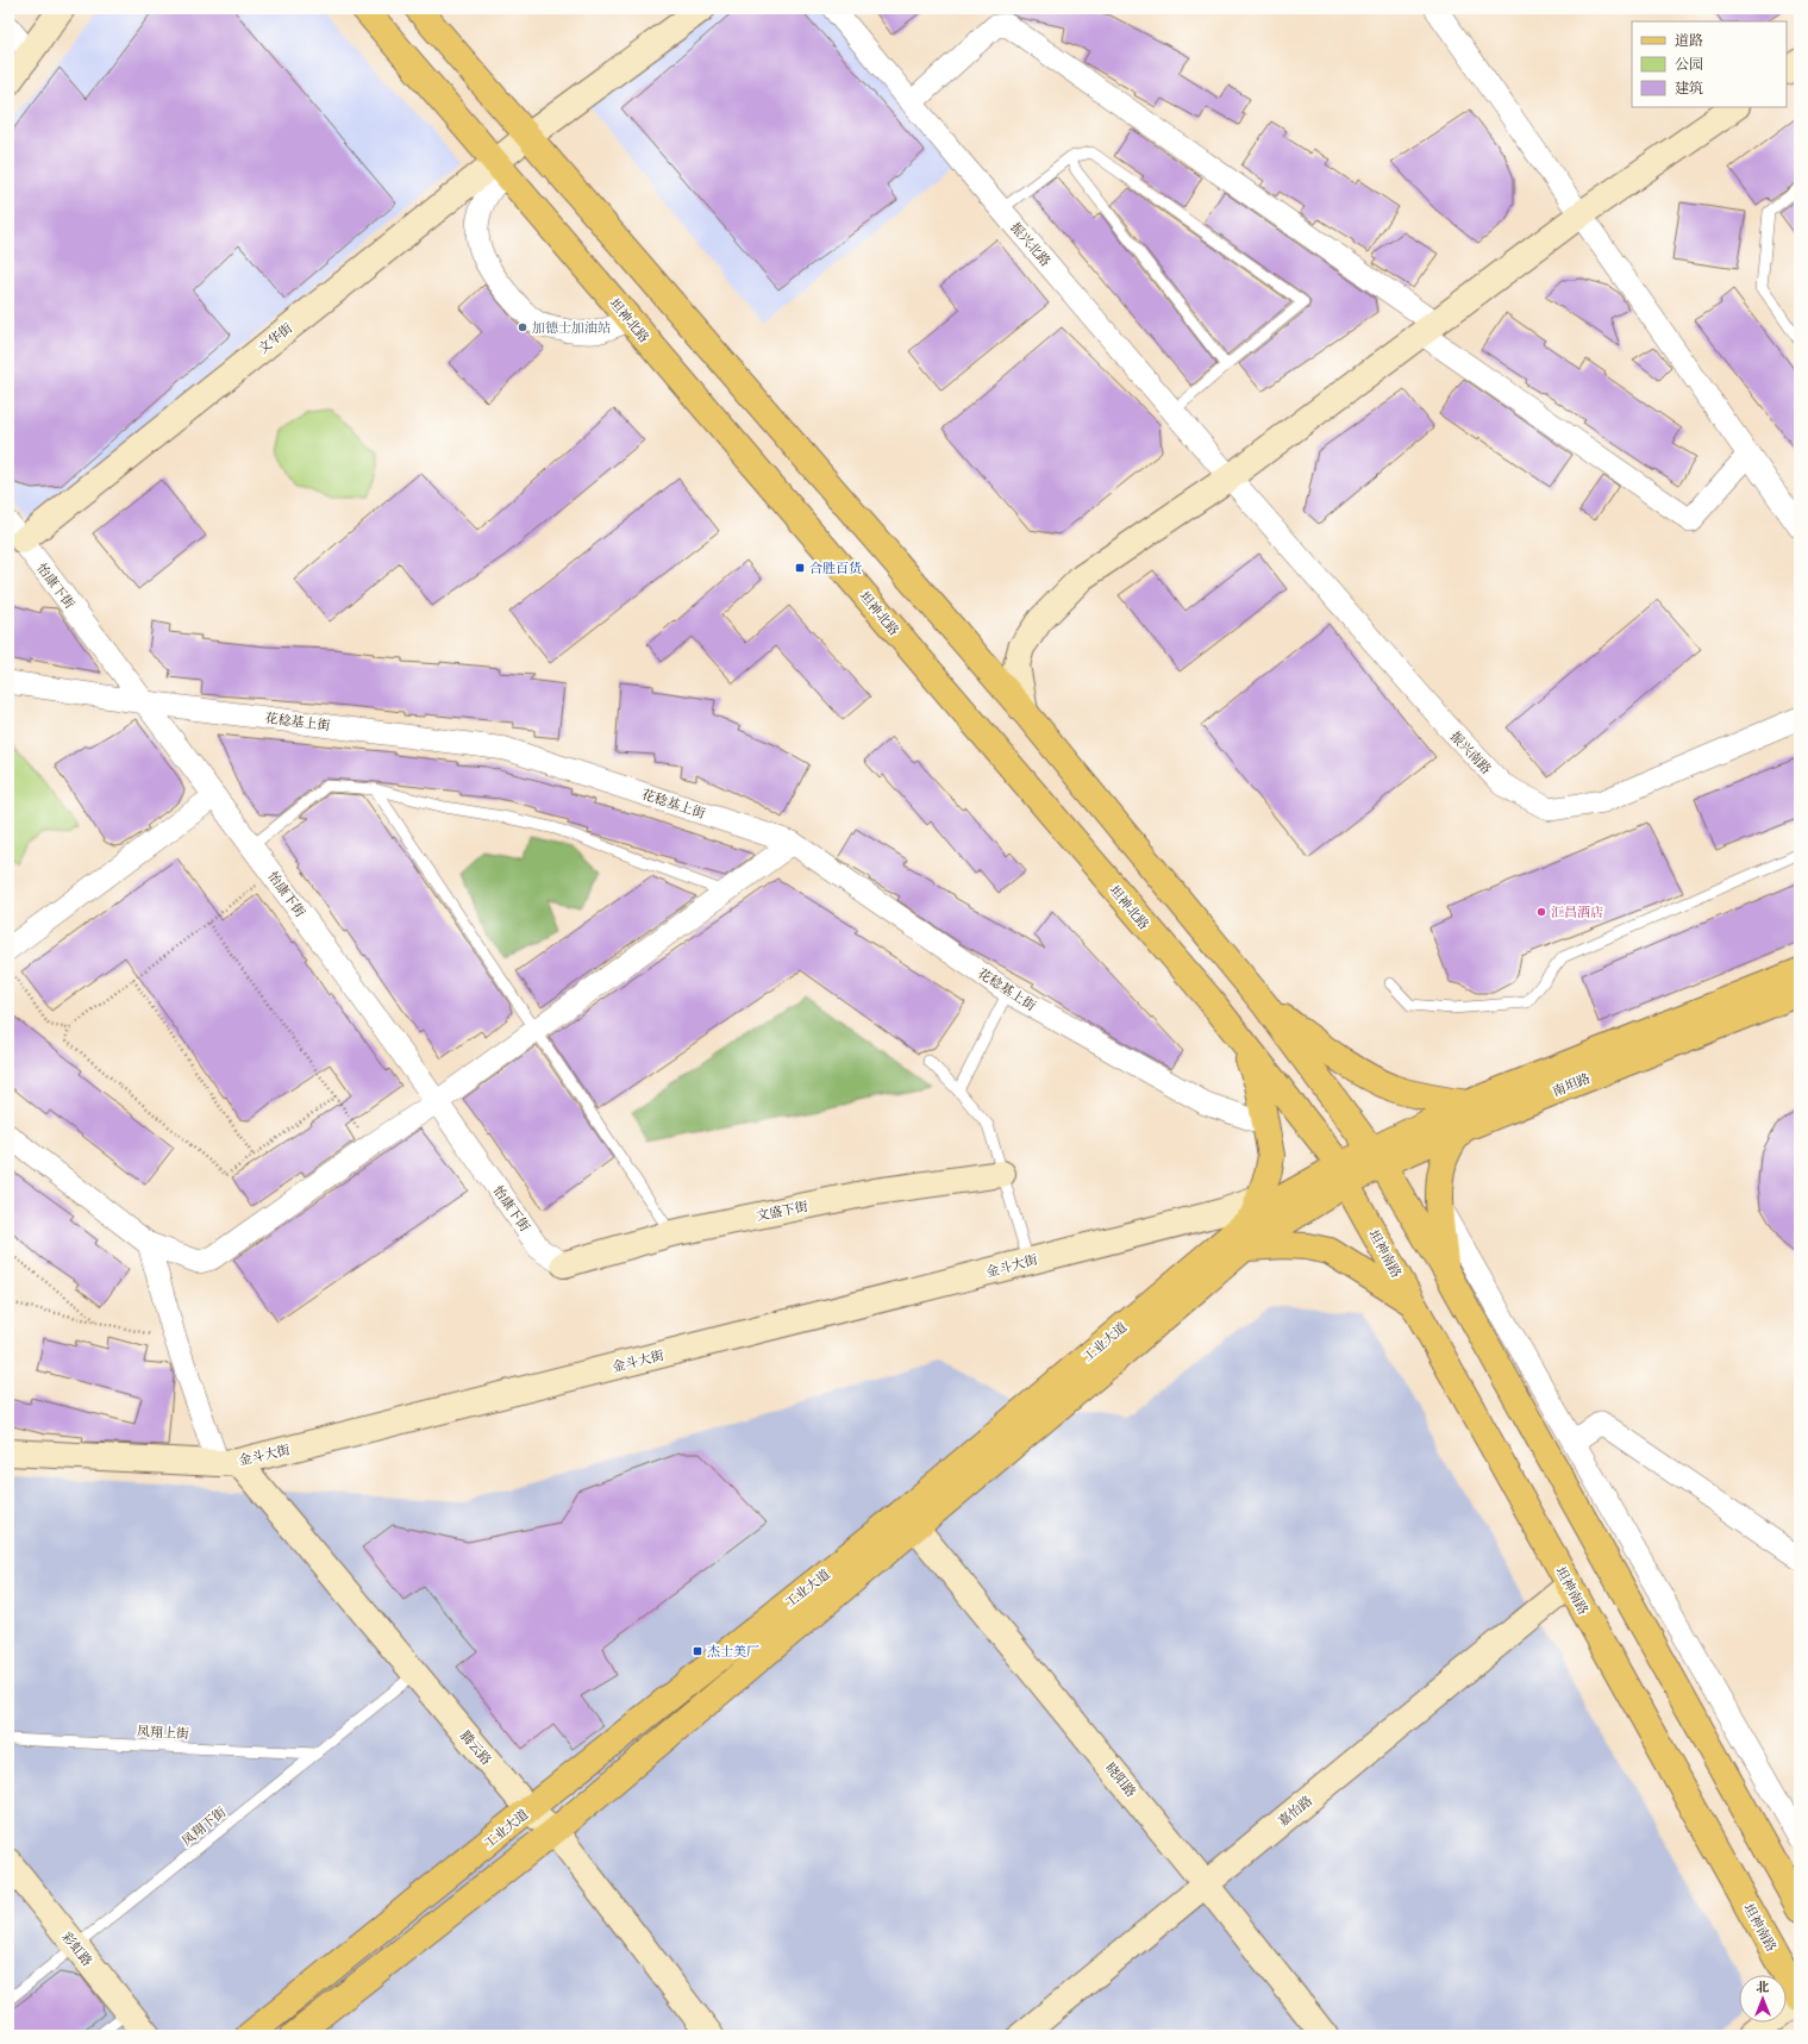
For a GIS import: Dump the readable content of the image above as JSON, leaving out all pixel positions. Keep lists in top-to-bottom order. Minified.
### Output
{"streets":{"main road":["坦神北路","南坦路","坦神南路","工业大道"],"street":["振兴北路","文华街","怡康下街","花稔基上街","振兴南路","文盛下街","金斗大街","腾云路","晓阳路","嘉怡路","彩虹路"],"lane":["凤翔上街","凤翔下街"]},"crossings":[["振兴北路","振兴南路"],["坦神北路","文华街"],["坦神北路","南坦路"],["坦神北路","坦神南路"],["坦神北路","工业大道"],["文华街","怡康下街"],["怡康下街","花稔基上街"],["怡康下街","文盛下街"],["南坦路","坦神南路"],["南坦路","工业大道"],["坦神南路","工业大道"],["坦神南路","嘉怡路"],["金斗大街","工业大道"],["金斗大街","腾云路"],["工业大道","腾云路"],["工业大道","晓阳路"],["凤翔上街","凤翔下街"],["腾云路","凤翔下街"],["晓阳路","嘉怡路"],["凤翔下街","彩虹路"]],"places":{"other":["加德士加油站","汇昌酒店"],"transit":["合胜百货","杰士美厂"]},"legend":["道路","公园","建筑"],"north":"top"}
